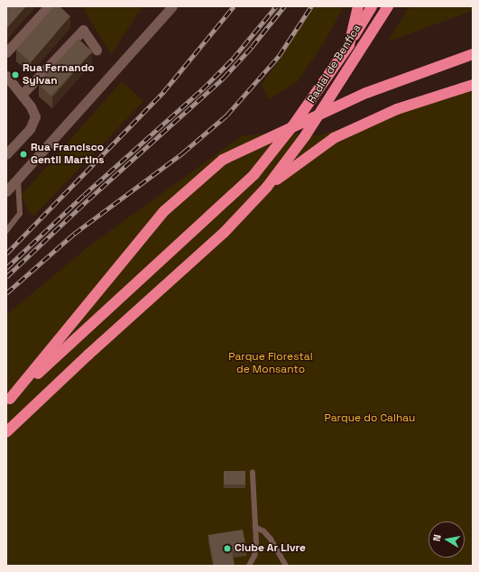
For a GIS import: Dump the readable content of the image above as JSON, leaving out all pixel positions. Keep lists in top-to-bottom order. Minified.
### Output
{"streets":{"highway":["Radial de Benfica"]},"parks":["Parque Florestal de Monsanto","Parque do Calhau"],"places":["Rua Fernando Sylvan","Rua Francisco Gentil Martins","Clube Ar Livre"],"north":"left"}
